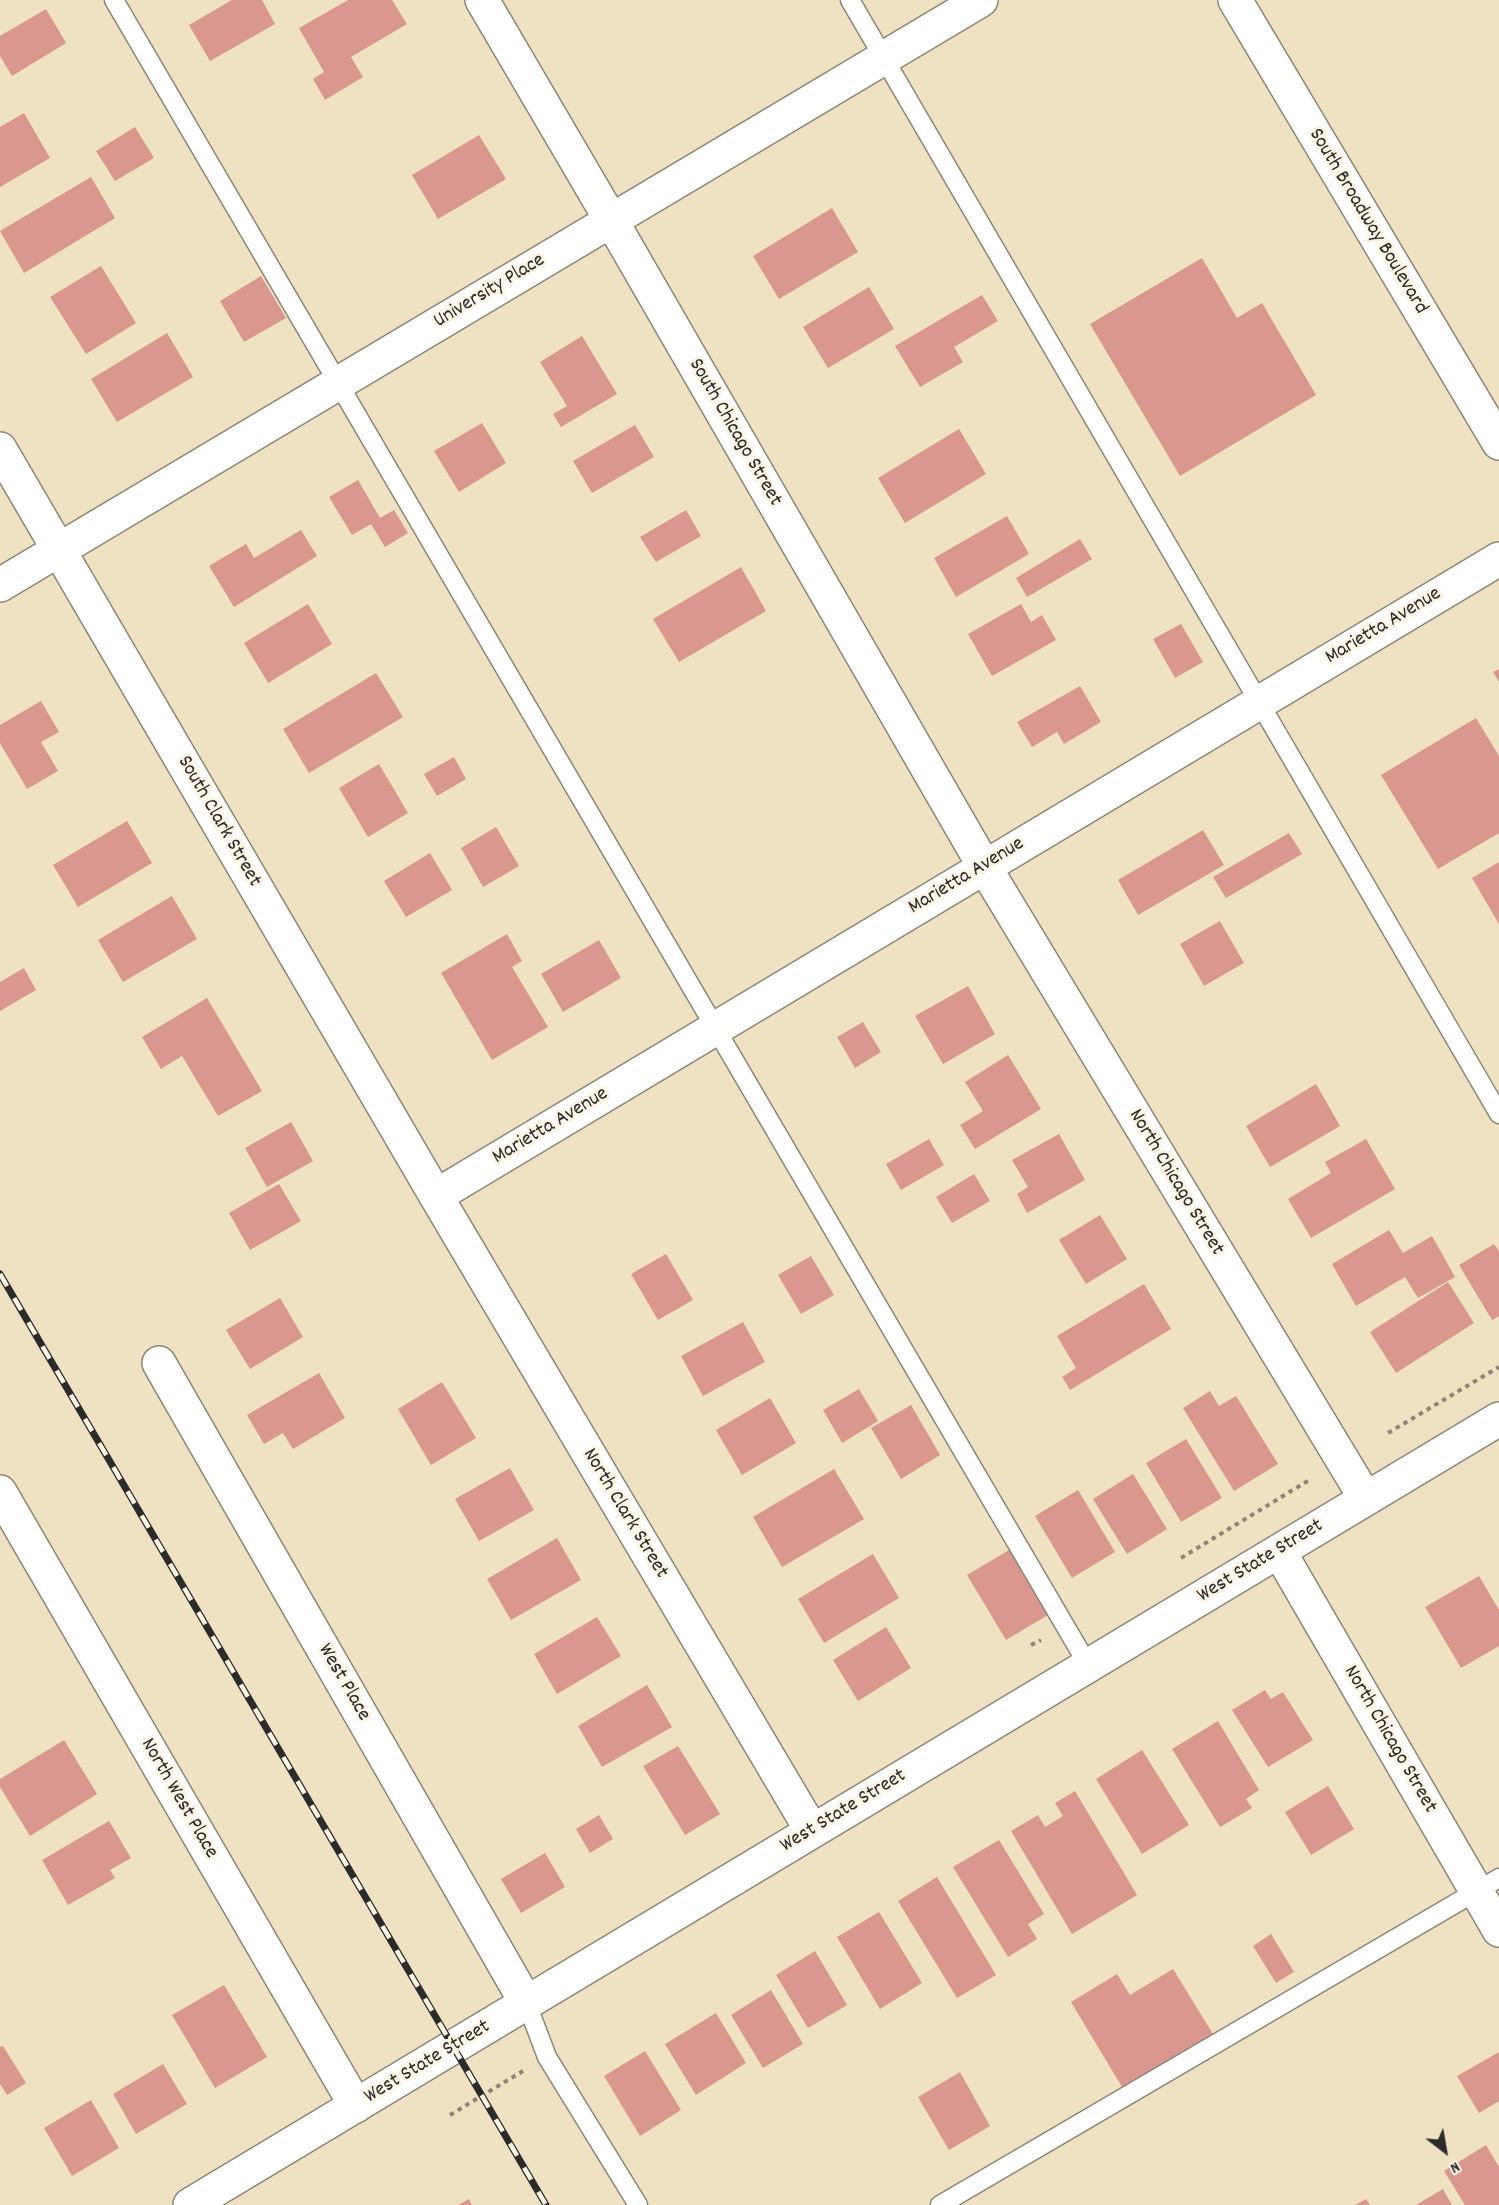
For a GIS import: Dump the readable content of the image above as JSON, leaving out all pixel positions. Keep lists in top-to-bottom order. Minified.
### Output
{"streets":{"street":["South Broadway Boulevard","University Place","South Chicago Street","Marietta Avenue","South Clark Street","North Chicago Street","North Clark Street","West State Street","West Place","North West Place"]},"crossings":[["University Place","South Chicago Street"],["University Place","South Clark Street"],["South Chicago Street","Marietta Avenue"],["South Chicago Street","North Chicago Street"],["Marietta Avenue","South Clark Street"],["Marietta Avenue","North Chicago Street"],["Marietta Avenue","North Clark Street"],["South Clark Street","North Clark Street"],["North Chicago Street","West State Street"],["North Clark Street","West State Street"],["West State Street","West Place"],["West State Street","North West Place"]],"north":"bottom right"}
